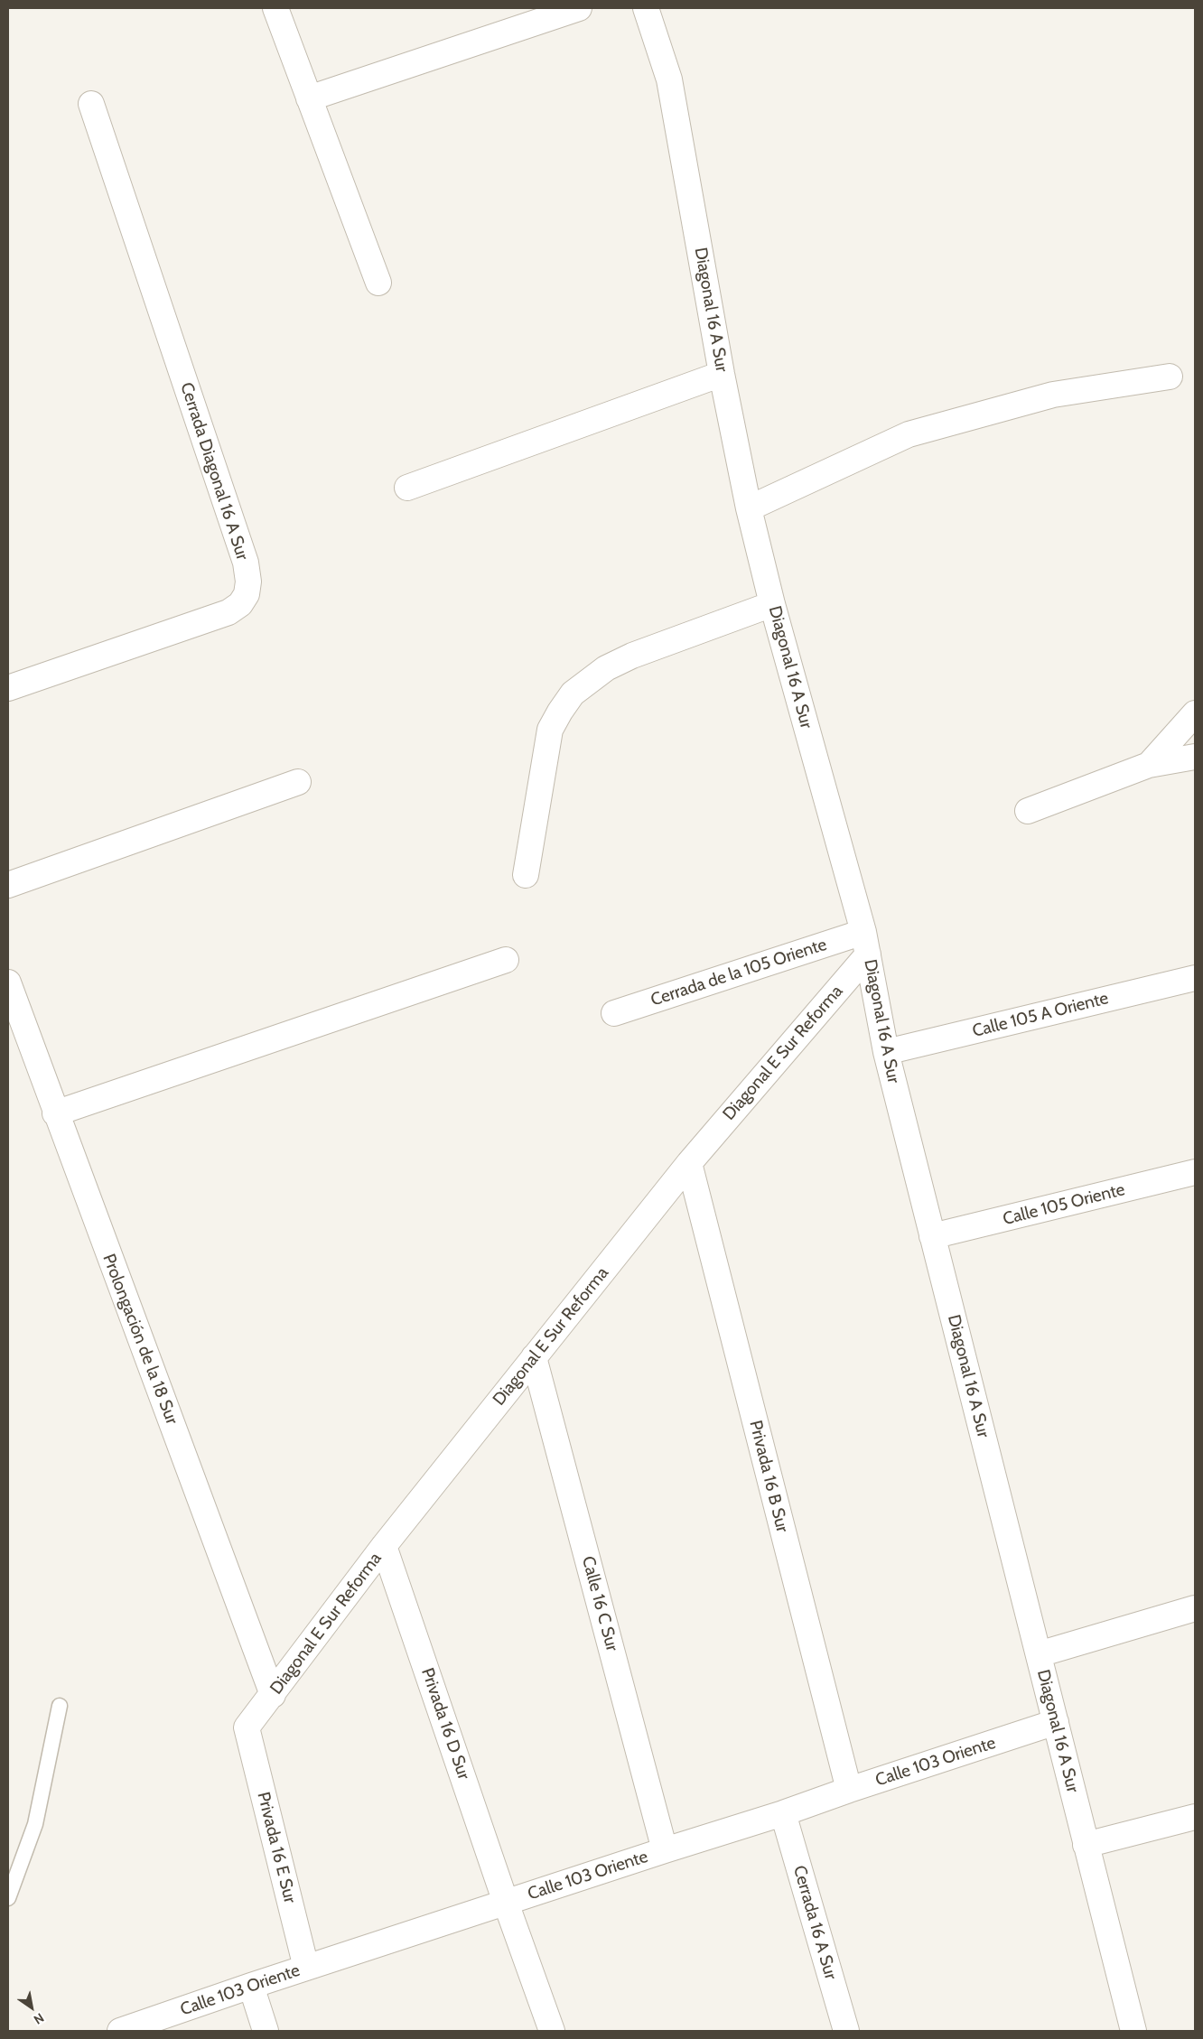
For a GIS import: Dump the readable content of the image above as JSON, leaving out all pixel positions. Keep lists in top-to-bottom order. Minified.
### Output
{"streets":{"street":["Diagonal 16 A Sur","Cerrada Diagonal 16 A Sur","Cerrada de la 105 Oriente","Calle 105 A Oriente","Diagonal E Sur Reforma","Calle 105 Oriente","Prolongación de la 18 Sur","Privada 16 B Sur","Calle 16 C Sur","Privada 16 D Sur","Calle 103 Oriente","Privada 16 E Sur","Cerrada 16 A Sur"]},"crossings":[["Diagonal 16 A Sur","Cerrada de la 105 Oriente"],["Diagonal 16 A Sur","Calle 105 A Oriente"],["Diagonal 16 A Sur","Diagonal E Sur Reforma"],["Diagonal 16 A Sur","Calle 105 Oriente"],["Diagonal 16 A Sur","Calle 103 Oriente"],["Cerrada de la 105 Oriente","Diagonal E Sur Reforma"],["Diagonal E Sur Reforma","Prolongación de la 18 Sur"],["Diagonal E Sur Reforma","Privada 16 B Sur"],["Diagonal E Sur Reforma","Calle 16 C Sur"],["Diagonal E Sur Reforma","Privada 16 D Sur"],["Diagonal E Sur Reforma","Privada 16 E Sur"],["Privada 16 B Sur","Calle 103 Oriente"],["Calle 16 C Sur","Calle 103 Oriente"],["Privada 16 D Sur","Calle 103 Oriente"],["Calle 103 Oriente","Privada 16 E Sur"],["Calle 103 Oriente","Cerrada 16 A Sur"]],"north":"bottom right"}
